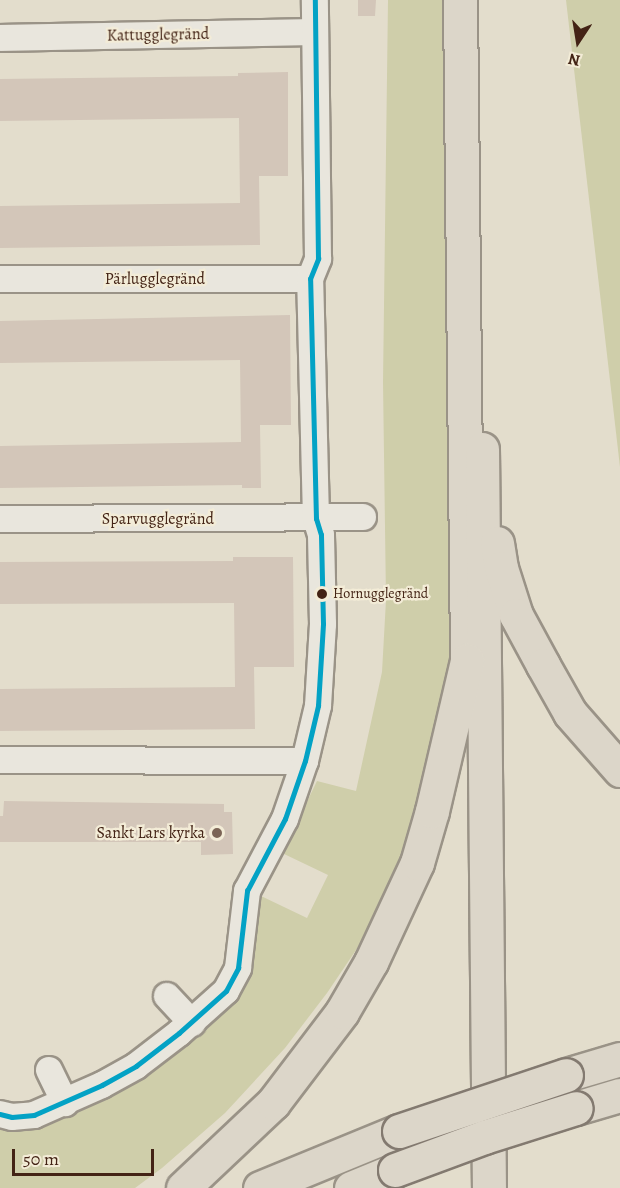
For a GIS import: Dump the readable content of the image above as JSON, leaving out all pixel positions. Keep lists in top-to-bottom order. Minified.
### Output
{"streets":{"street":["Kattugglegränd","Pärlugglegränd","Sparvugglegränd"]},"places":["Hornugglegränd","Sankt Lars kyrka"],"scale_bar":"50 m","north":"bottom"}
